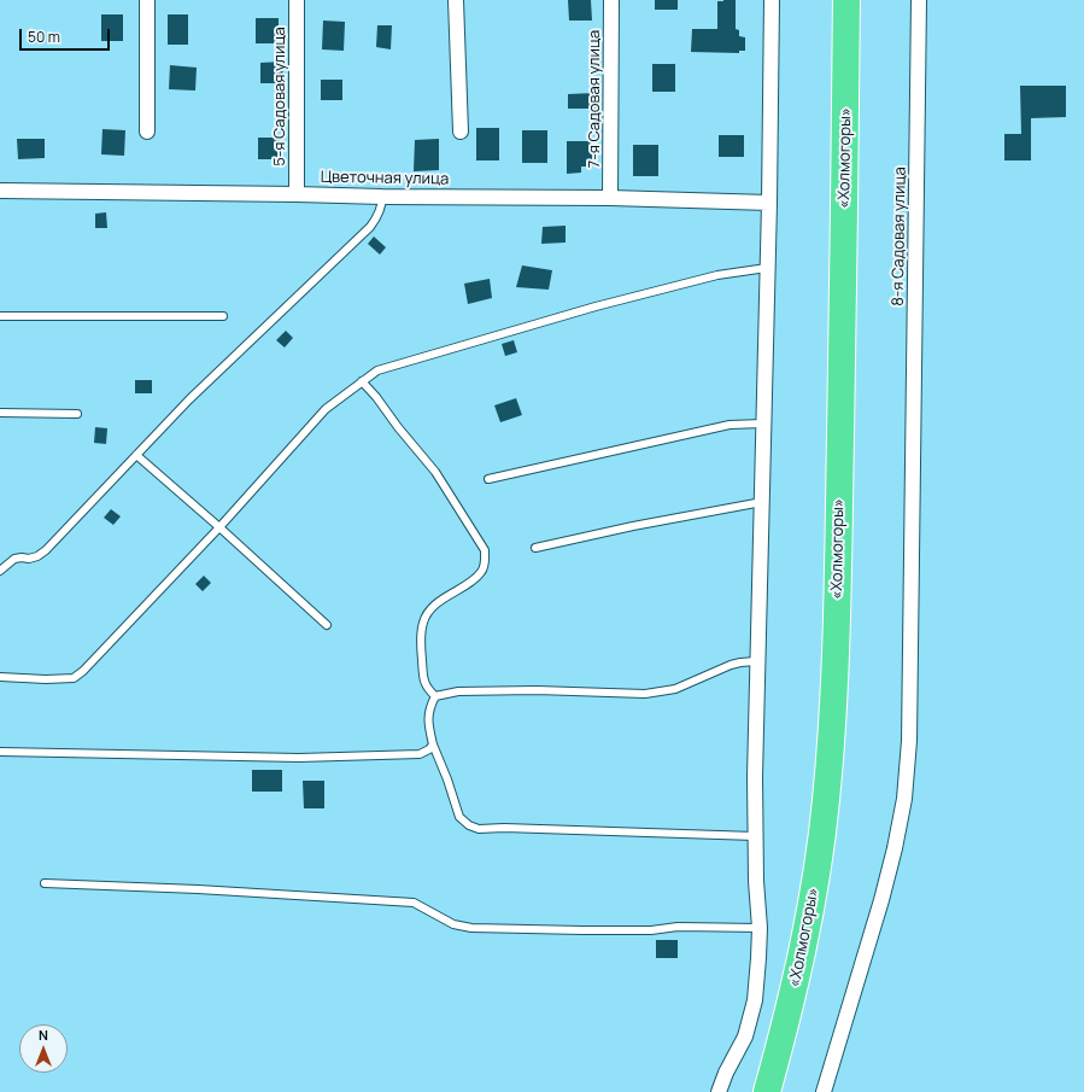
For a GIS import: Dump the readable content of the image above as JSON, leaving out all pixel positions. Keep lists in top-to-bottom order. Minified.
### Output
{"streets":{"highway":["«Холмогоры»"],"street":["5-я Садовая улица","7-я Садовая улица","Цветочная улица","8-я Садовая улица"]},"crossings":[["5-я Садовая улица","Цветочная улица"],["7-я Садовая улица","Цветочная улица"]],"scale_bar":"50 m","north":"top"}
